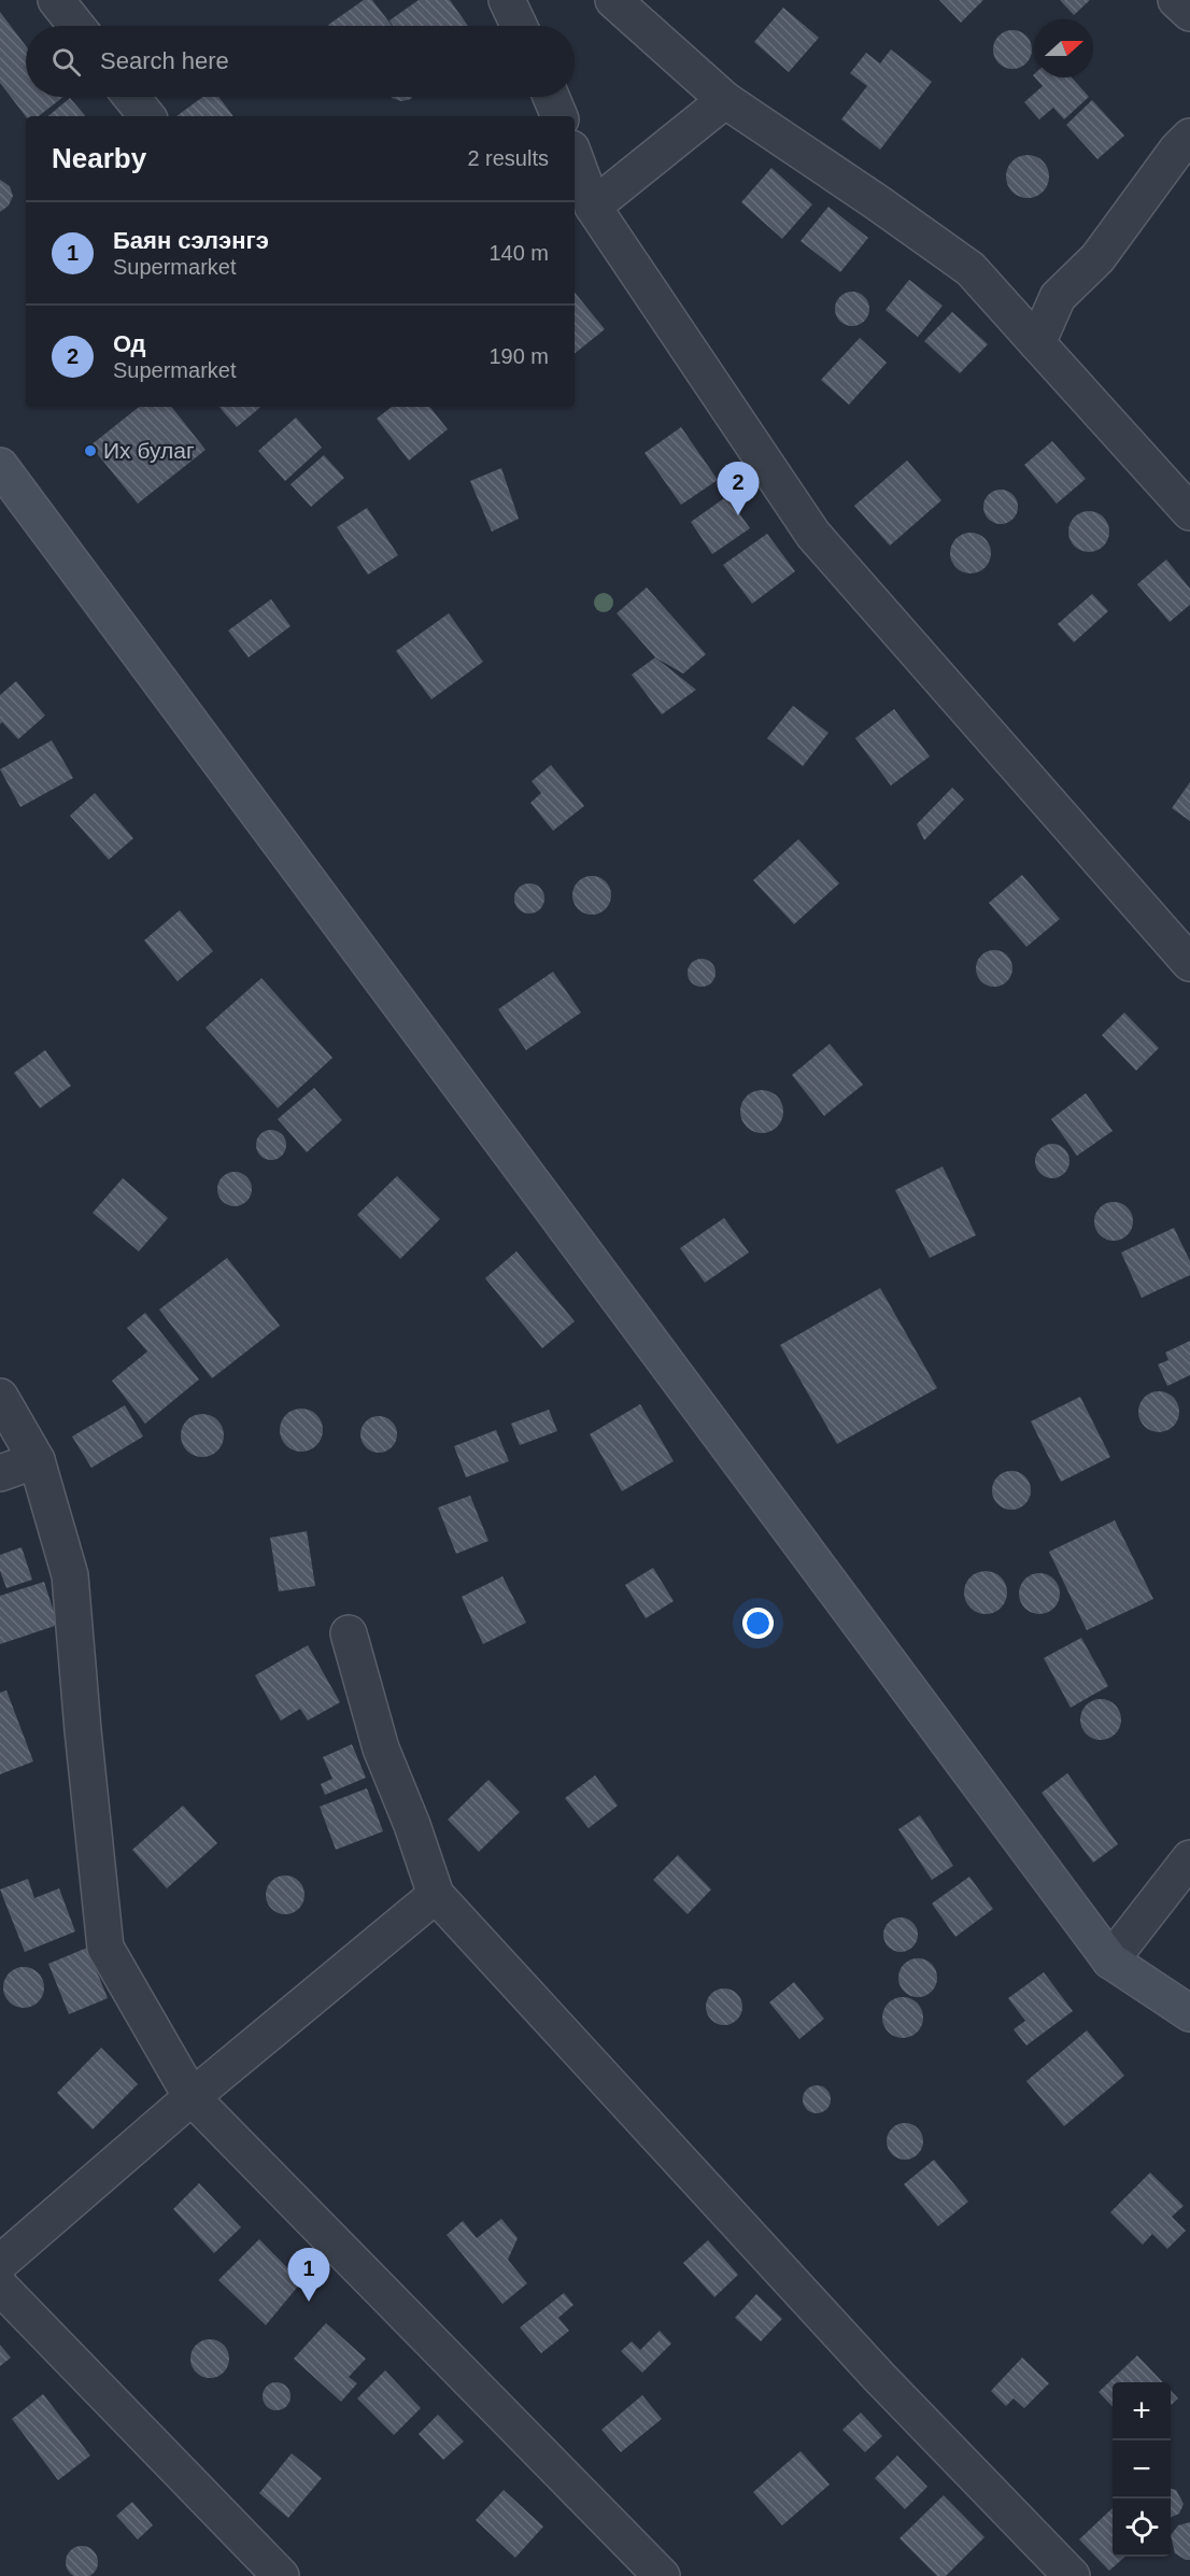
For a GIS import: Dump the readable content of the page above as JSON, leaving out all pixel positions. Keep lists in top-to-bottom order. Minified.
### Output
{"places":["Их булаг"],"north":"right","page":{"search":"Search here","heading":["Nearby","2 results"],"list":[{"mark":"1","name":"Баян сэлэнгэ","note":"Supermarket","value":"140 m"},{"mark":"2","name":"Од","note":"Supermarket","value":"190 m"}],"pins":["2","1"],"map_buttons":["+","−"]}}
